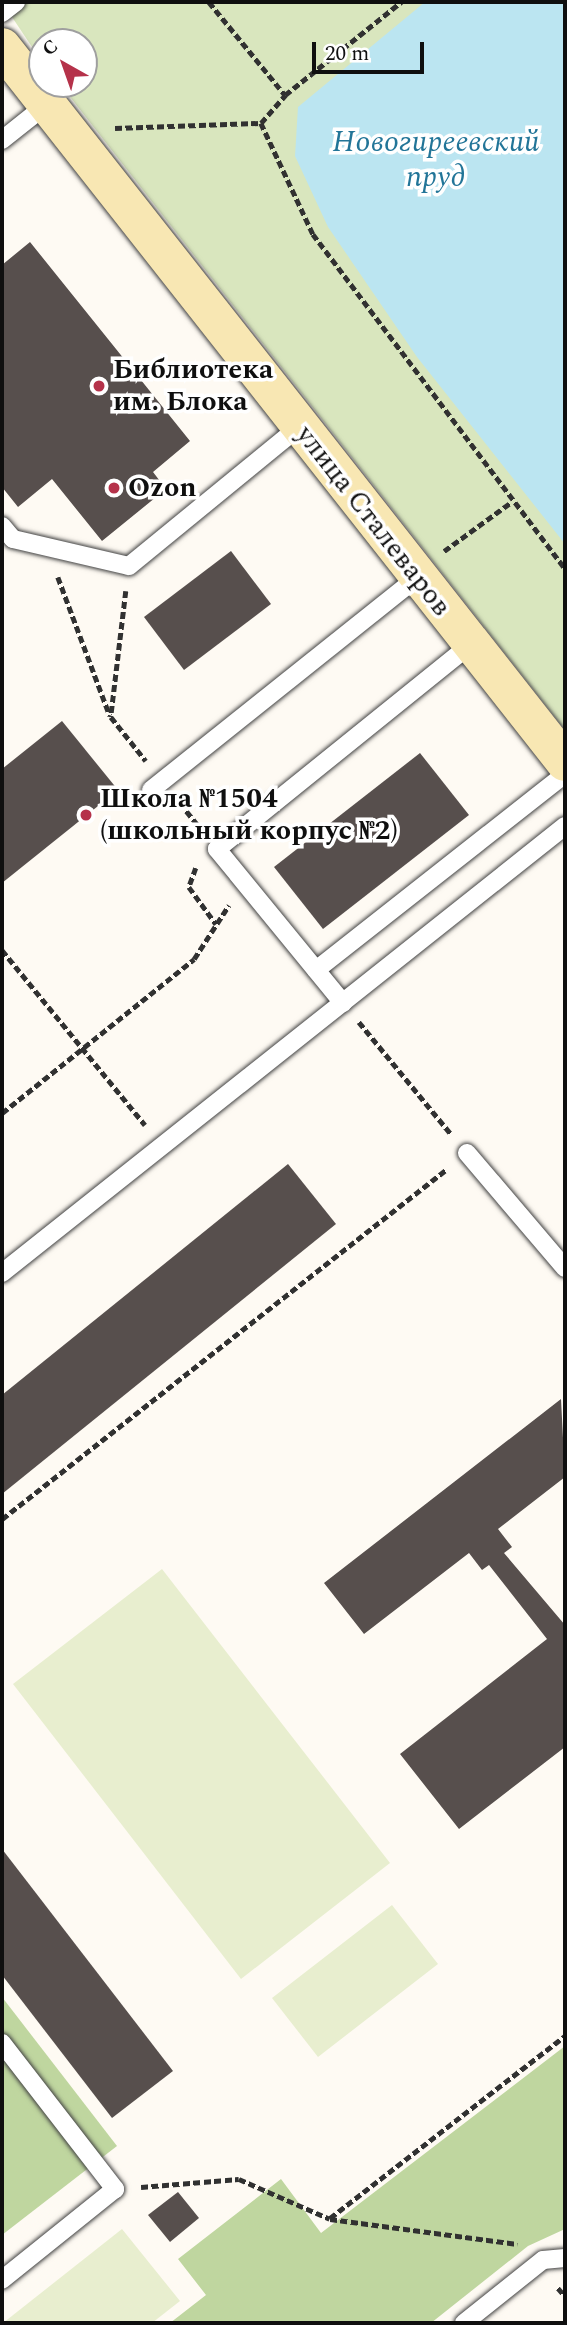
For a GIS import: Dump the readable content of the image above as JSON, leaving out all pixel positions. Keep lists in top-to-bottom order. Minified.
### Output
{"streets":{"main road":["улица Сталеваров"]},"water":["Новогиреевский пруд"],"places":["Библиотека им. Блока","Ozon","Школа №1504 (школьный корпус №2)"],"scale_bar":"20 m","north":"top left"}
